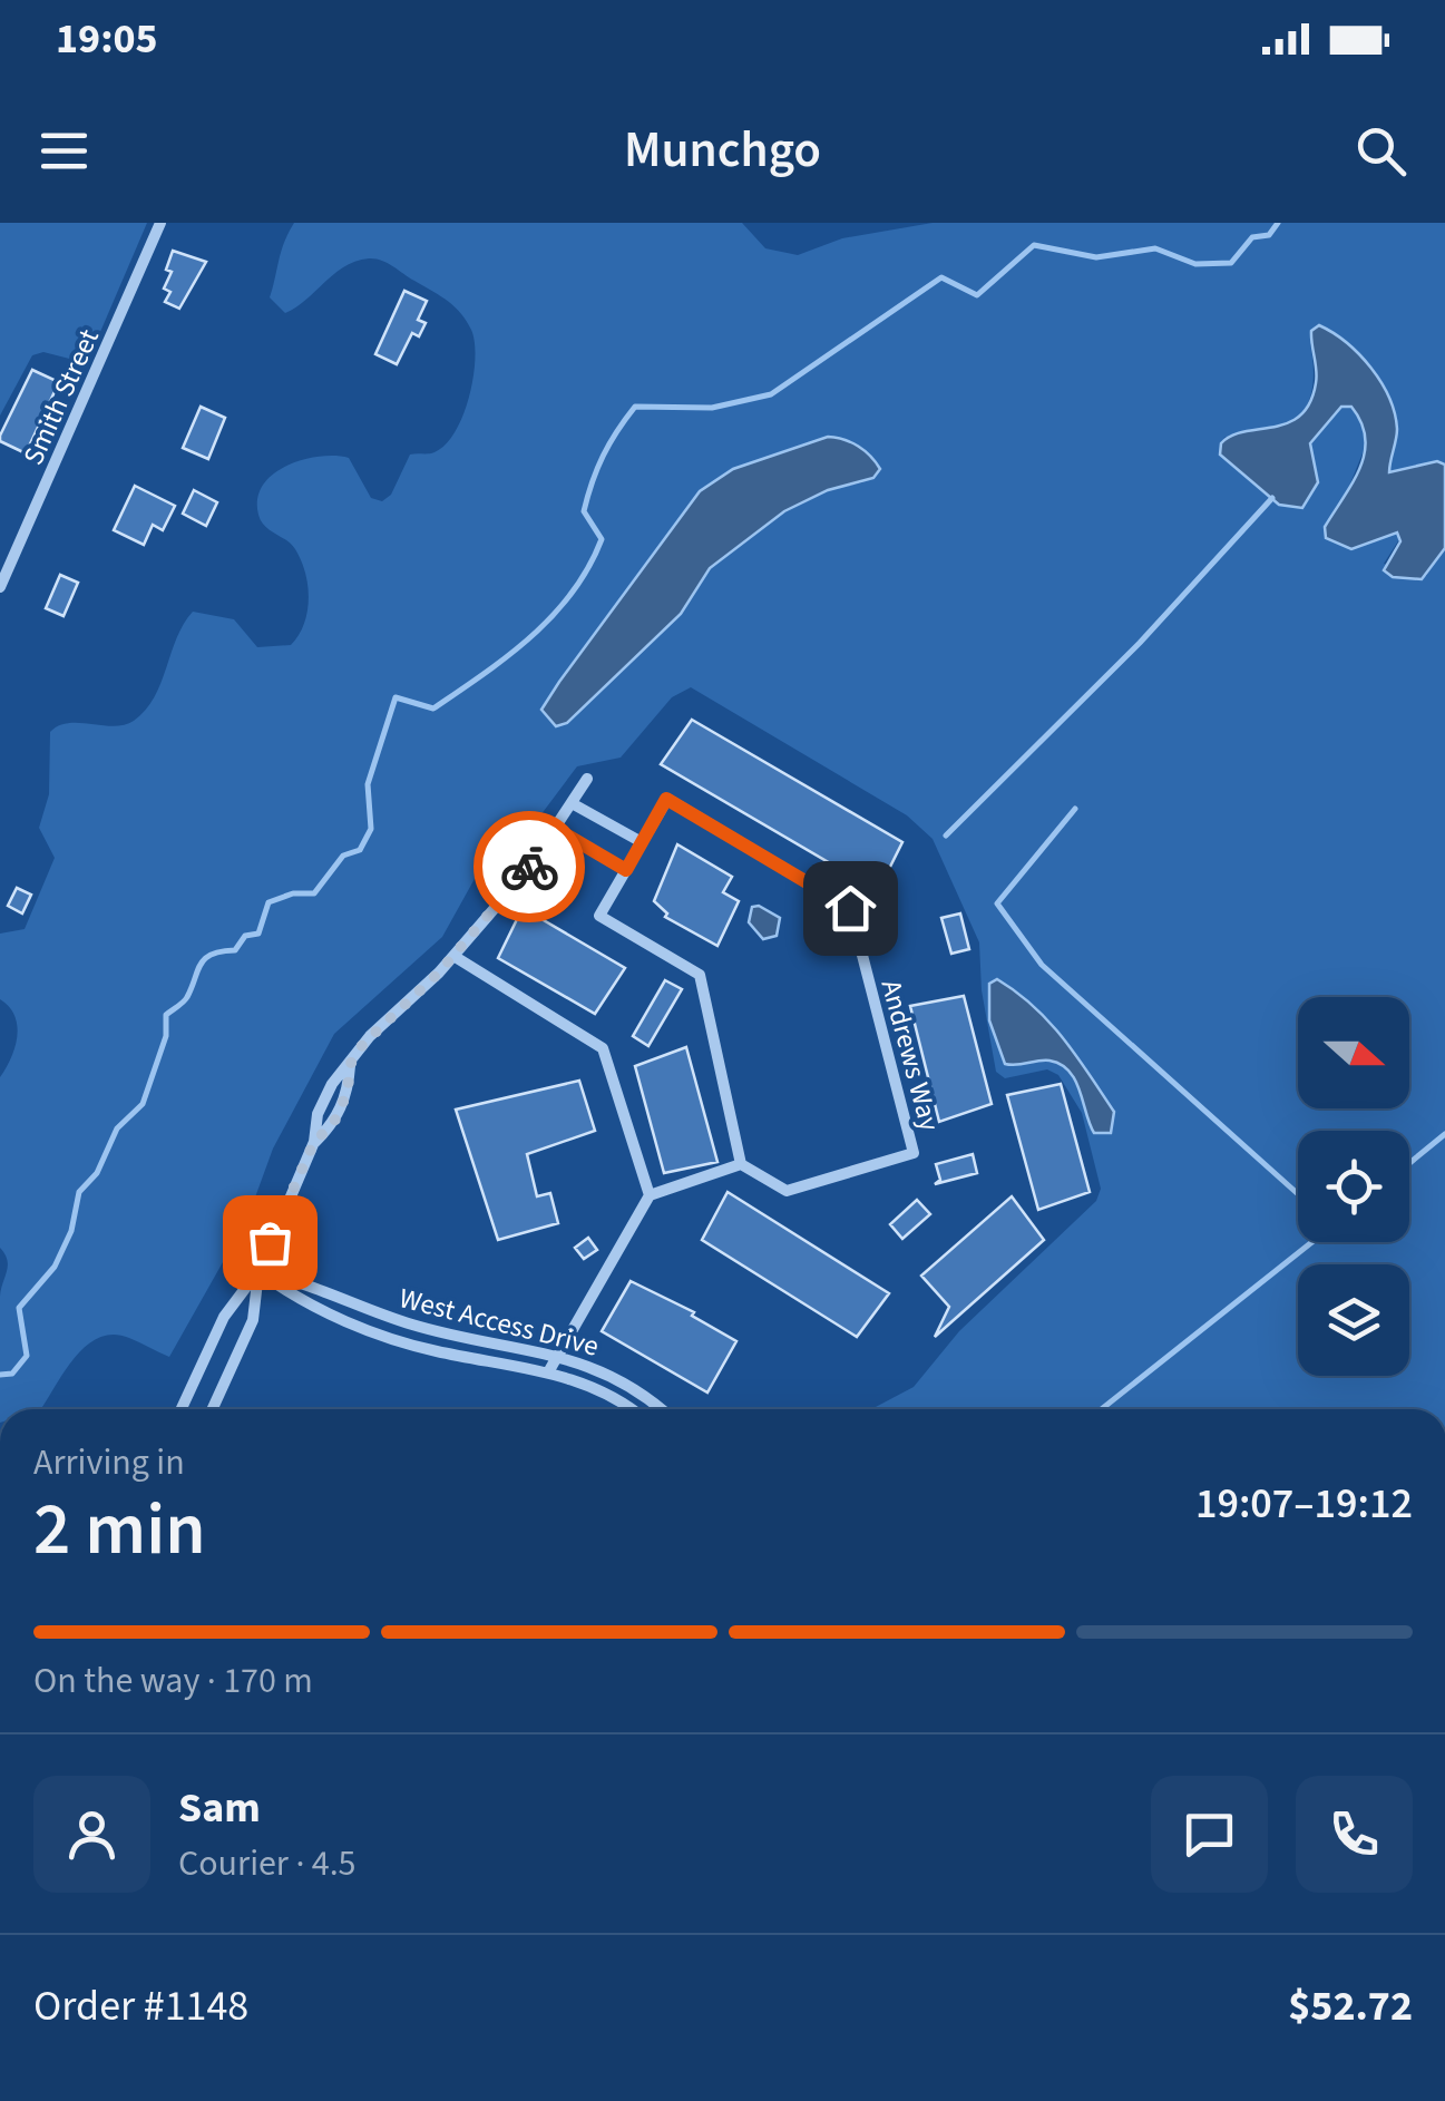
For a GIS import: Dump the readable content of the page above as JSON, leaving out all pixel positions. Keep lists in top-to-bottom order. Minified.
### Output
{"streets":{"street":["Smith Street","Andrews Way","West Access Drive"]},"north":"right","page":{"status":"19:05","header":"Munchgo","heading":["2 min","Arriving in","19:07–19:12"],"panel":["Sam","Courier · 4.5","Order #1148","$52.72"],"bar":"On the way · 170 m"}}
